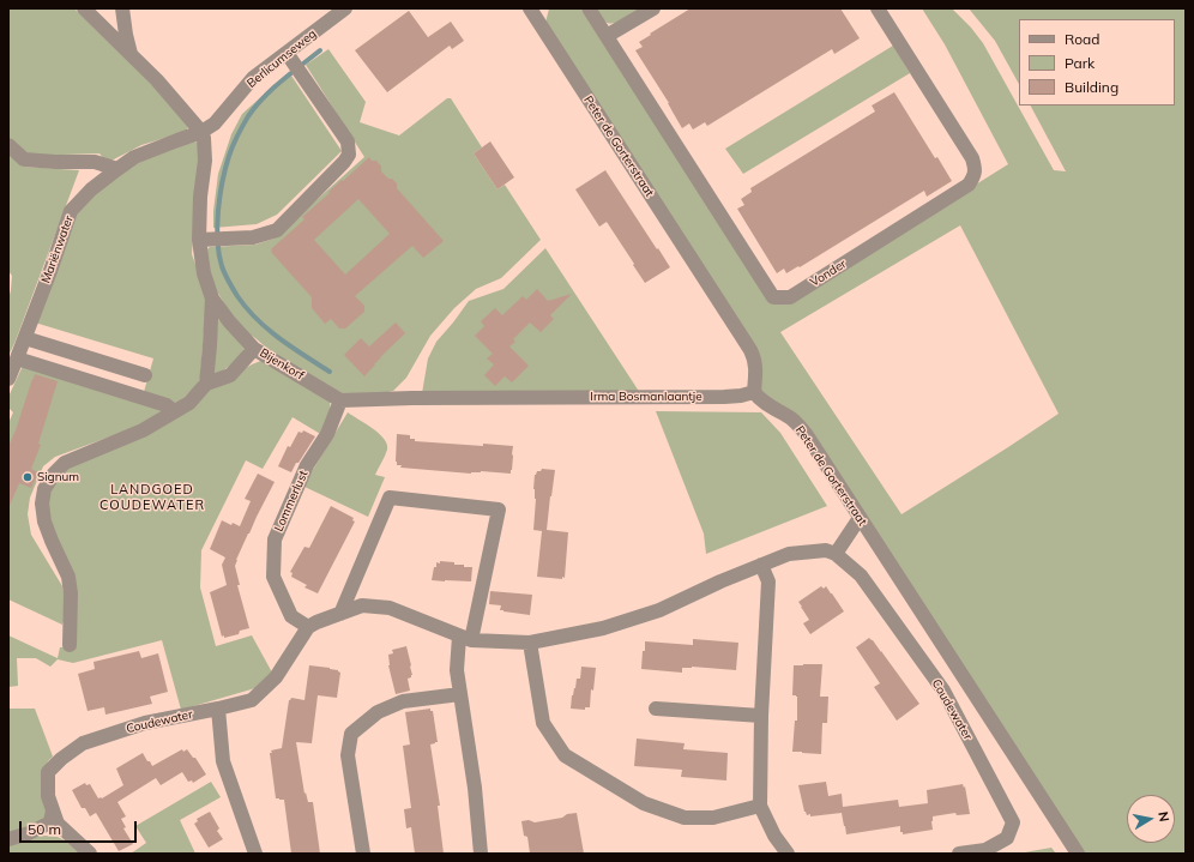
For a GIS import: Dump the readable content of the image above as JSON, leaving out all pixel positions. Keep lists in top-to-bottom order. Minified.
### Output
{"streets":{"street":["Berlicumseweg","Peter de Gorterstraat","Mariënwater","Vonder","Bijenkorf","Irma Bosmanlaantje","Lommerlust","Coudewater"]},"crossings":[["Berlicumseweg","Mariënwater"],["Berlicumseweg","Bijenkorf"],["Peter de Gorterstraat","Irma Bosmanlaantje"],["Mariënwater","Bijenkorf"],["Bijenkorf","Irma Bosmanlaantje"],["Bijenkorf","Lommerlust"],["Irma Bosmanlaantje","Lommerlust"],["Lommerlust","Coudewater"]],"districts":["LANDGOED COUDEWATER"],"places":["Signum"],"legend":["Road","Park","Building"],"scale_bar":"50 m","north":"right"}
